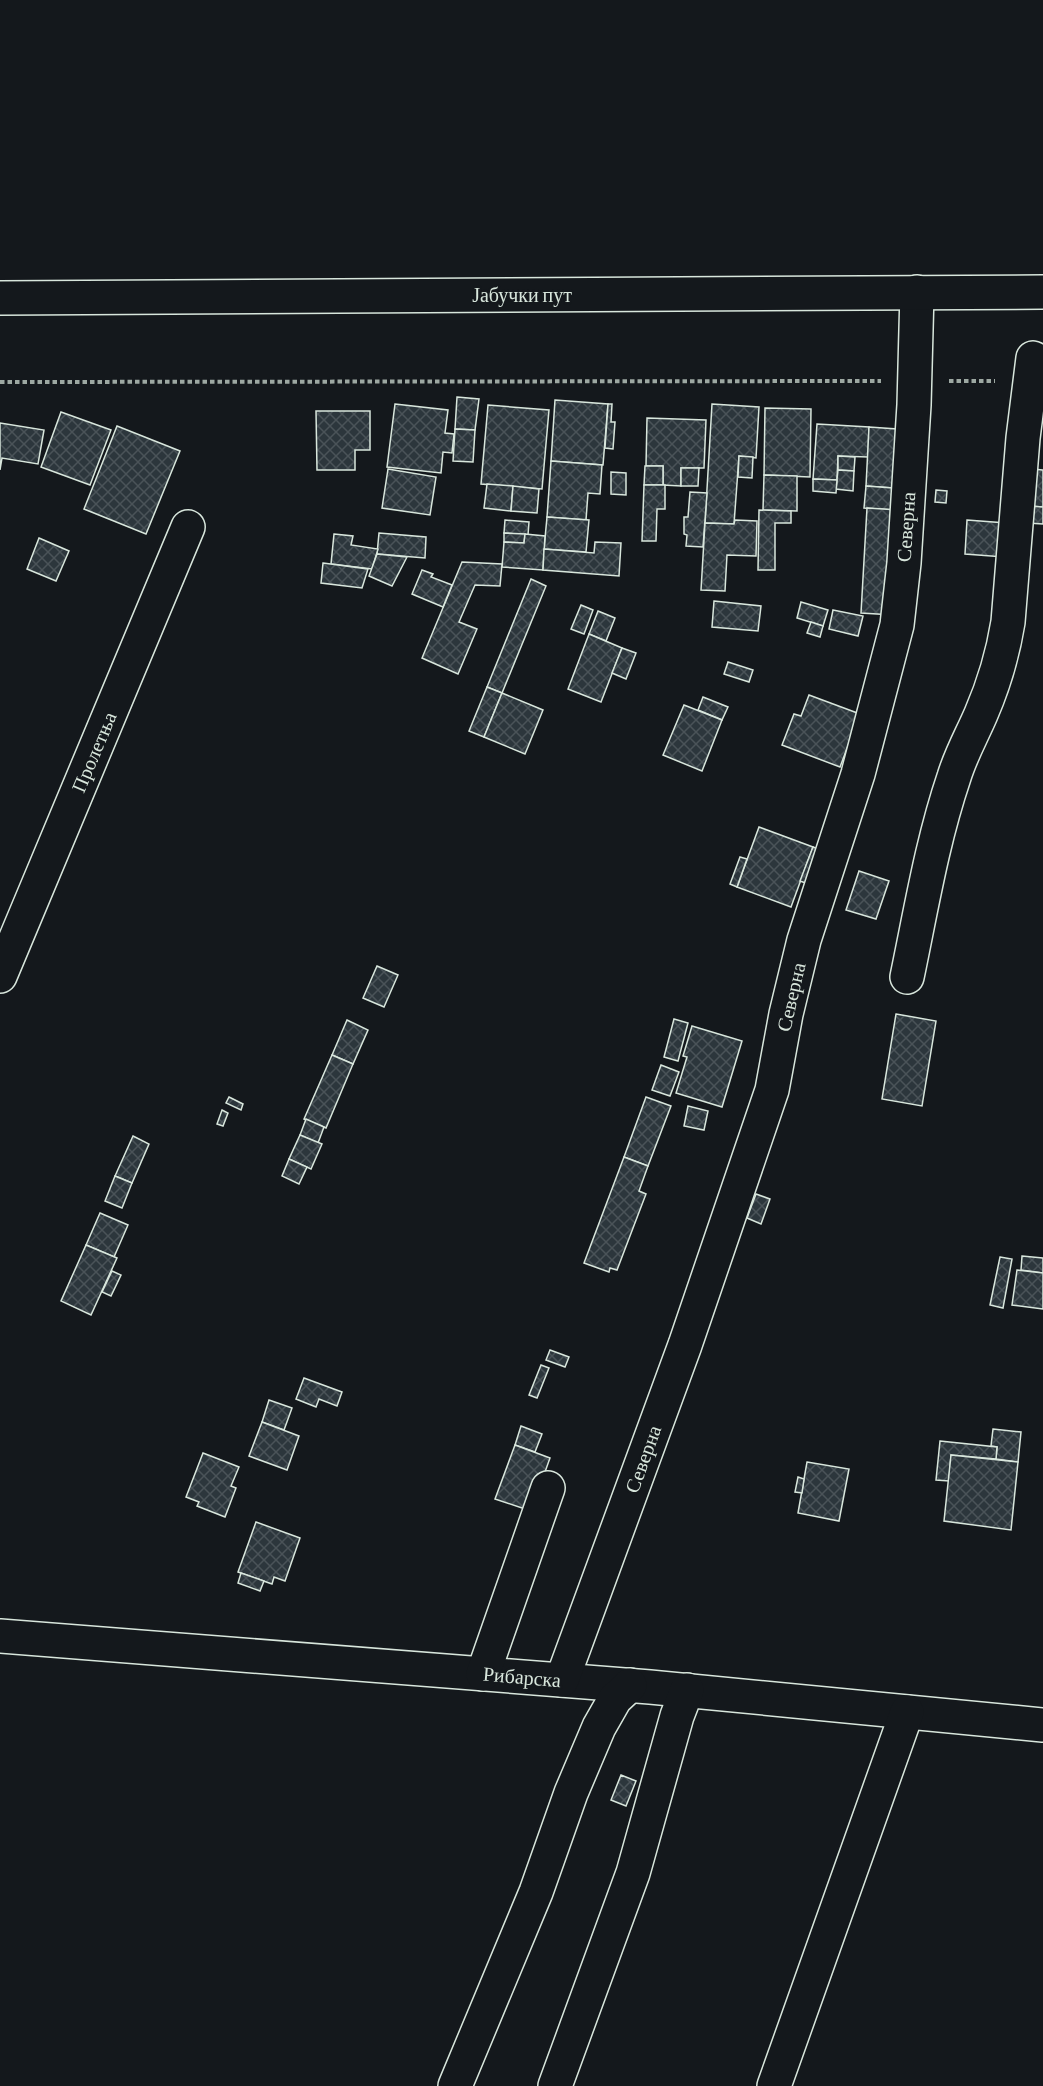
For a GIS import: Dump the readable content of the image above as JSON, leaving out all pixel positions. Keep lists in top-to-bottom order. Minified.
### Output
{"streets":{"main road":["Јабучки пут","Северна","Пролетња","Рибарска"]},"crossings":[["Јабучки пут","Северна"],["Северна","Рибарска"]]}
